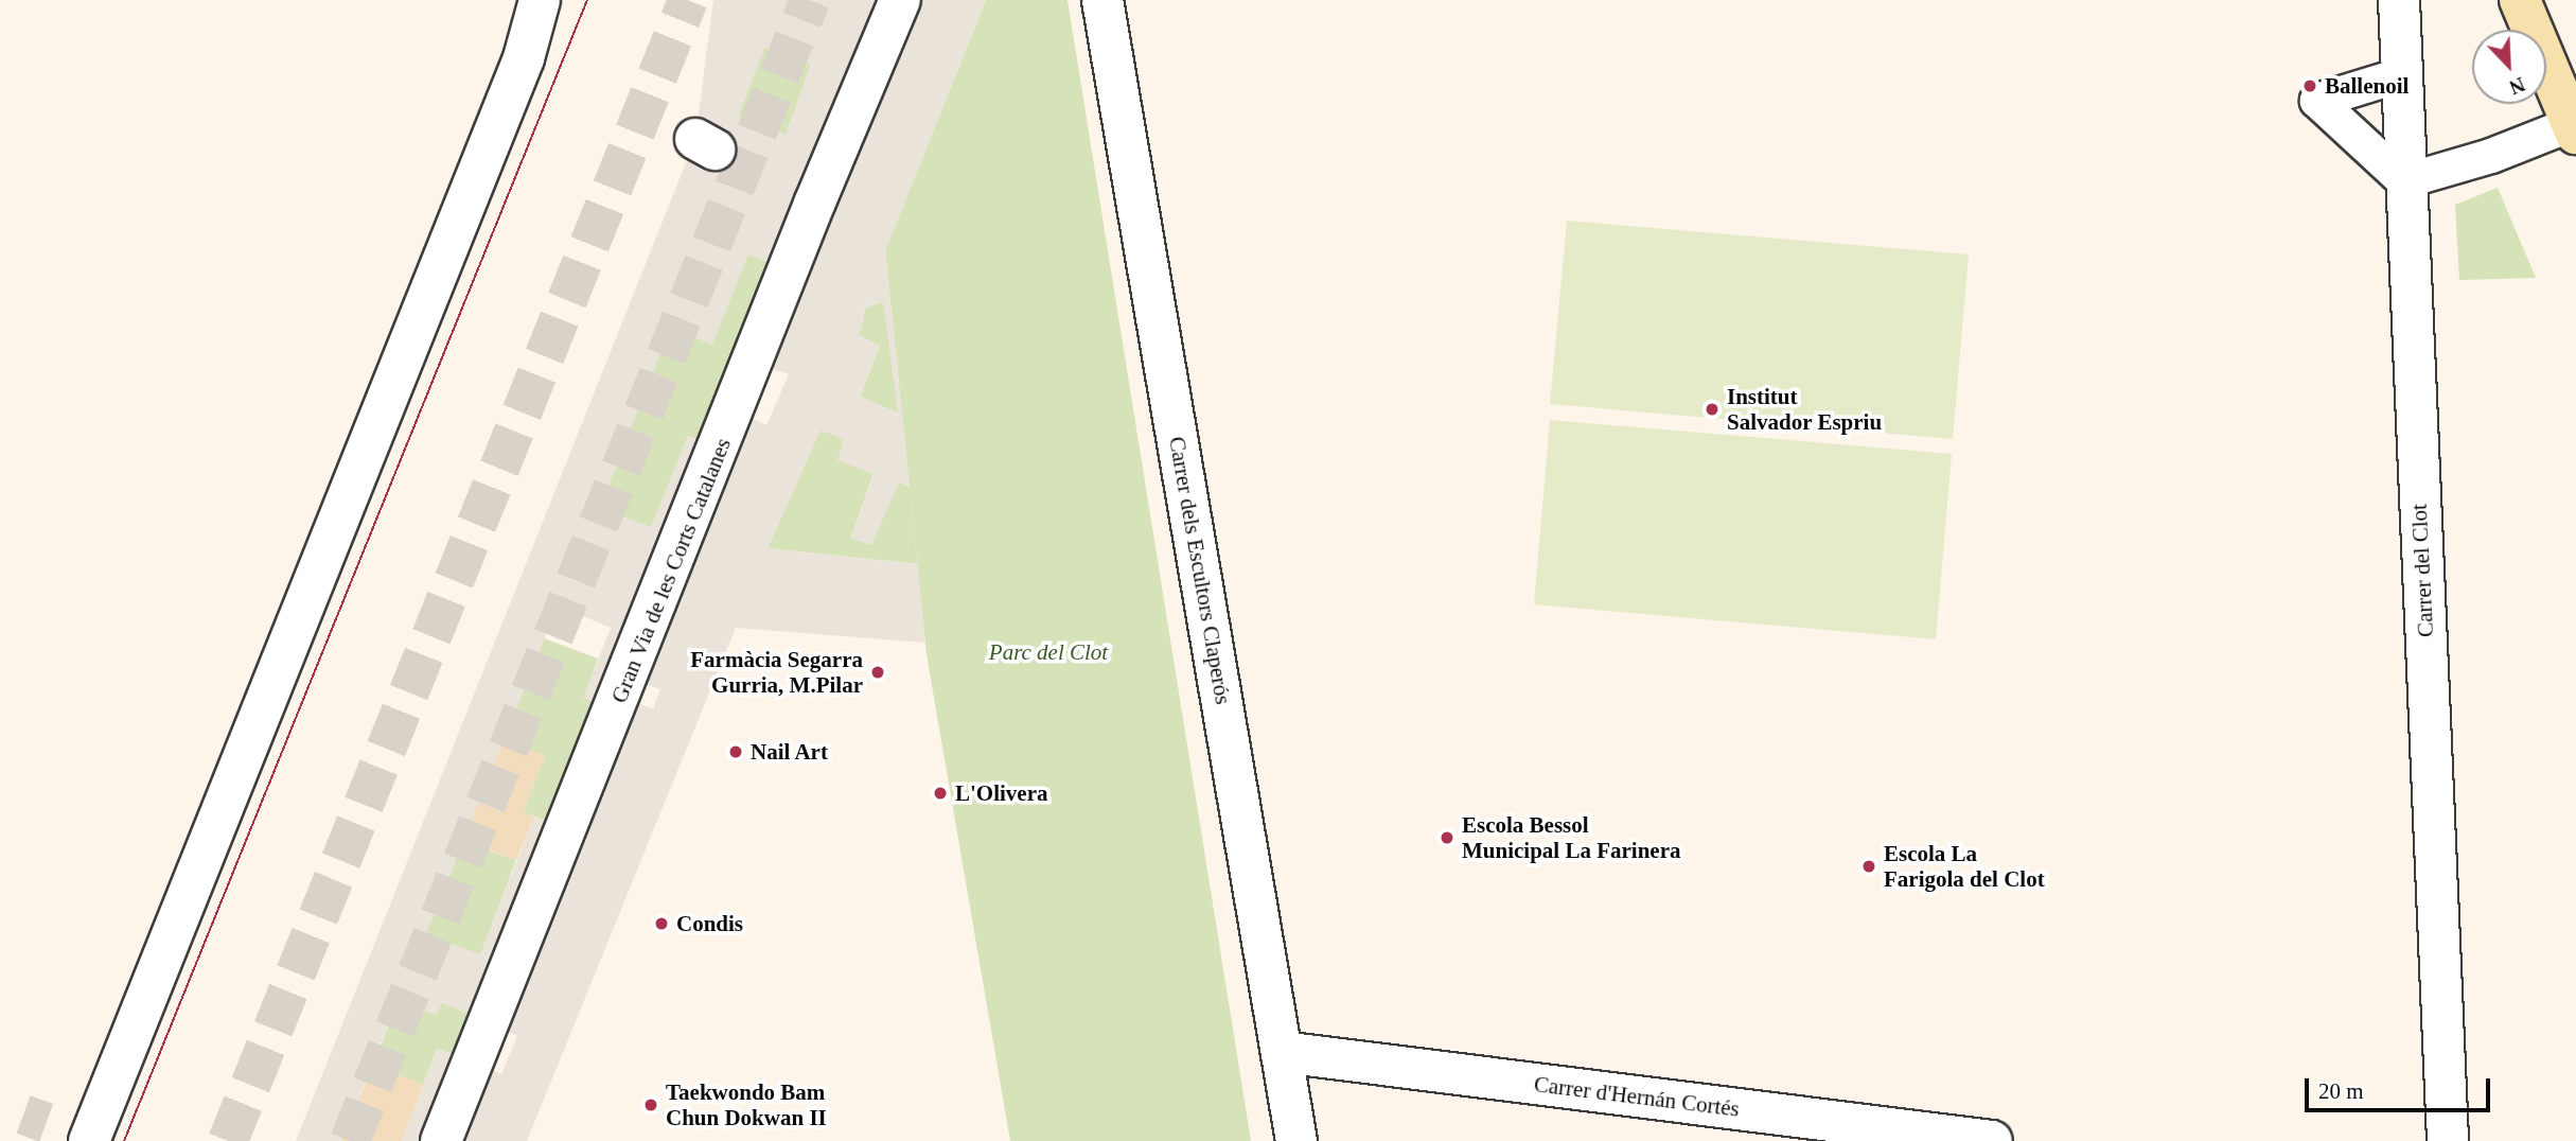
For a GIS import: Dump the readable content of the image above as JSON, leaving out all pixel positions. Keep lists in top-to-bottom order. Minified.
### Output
{"streets":{"street":["Gran Via de les Corts Catalanes","Carrer dels Escultors Claperós","Carrer del Clot","Carrer d'Hernán Cortés"]},"crossings":[["Carrer dels Escultors Claperós","Carrer d'Hernán Cortés"]],"parks":["Parc del Clot"],"places":["Ballenoil","Institut Salvador Espriu","Farmàcia Segarra Gurria, M.Pilar","Nail Art","L'Olivera","Escola Bessol Municipal La Farinera","Escola La Farigola del Clot","Condis","Taekwondo Bam Chun Dokwan II"],"scale_bar":"20 m","north":"bottom right"}
